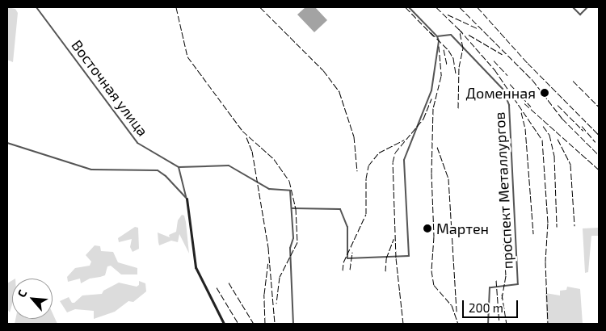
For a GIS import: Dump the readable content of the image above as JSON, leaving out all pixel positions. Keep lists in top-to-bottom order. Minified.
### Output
{"streets":{"street":["Восточная улица","проспект Металлургов"]},"places":["Доменная","Мартен"],"scale_bar":"200 m","north":"top left"}
